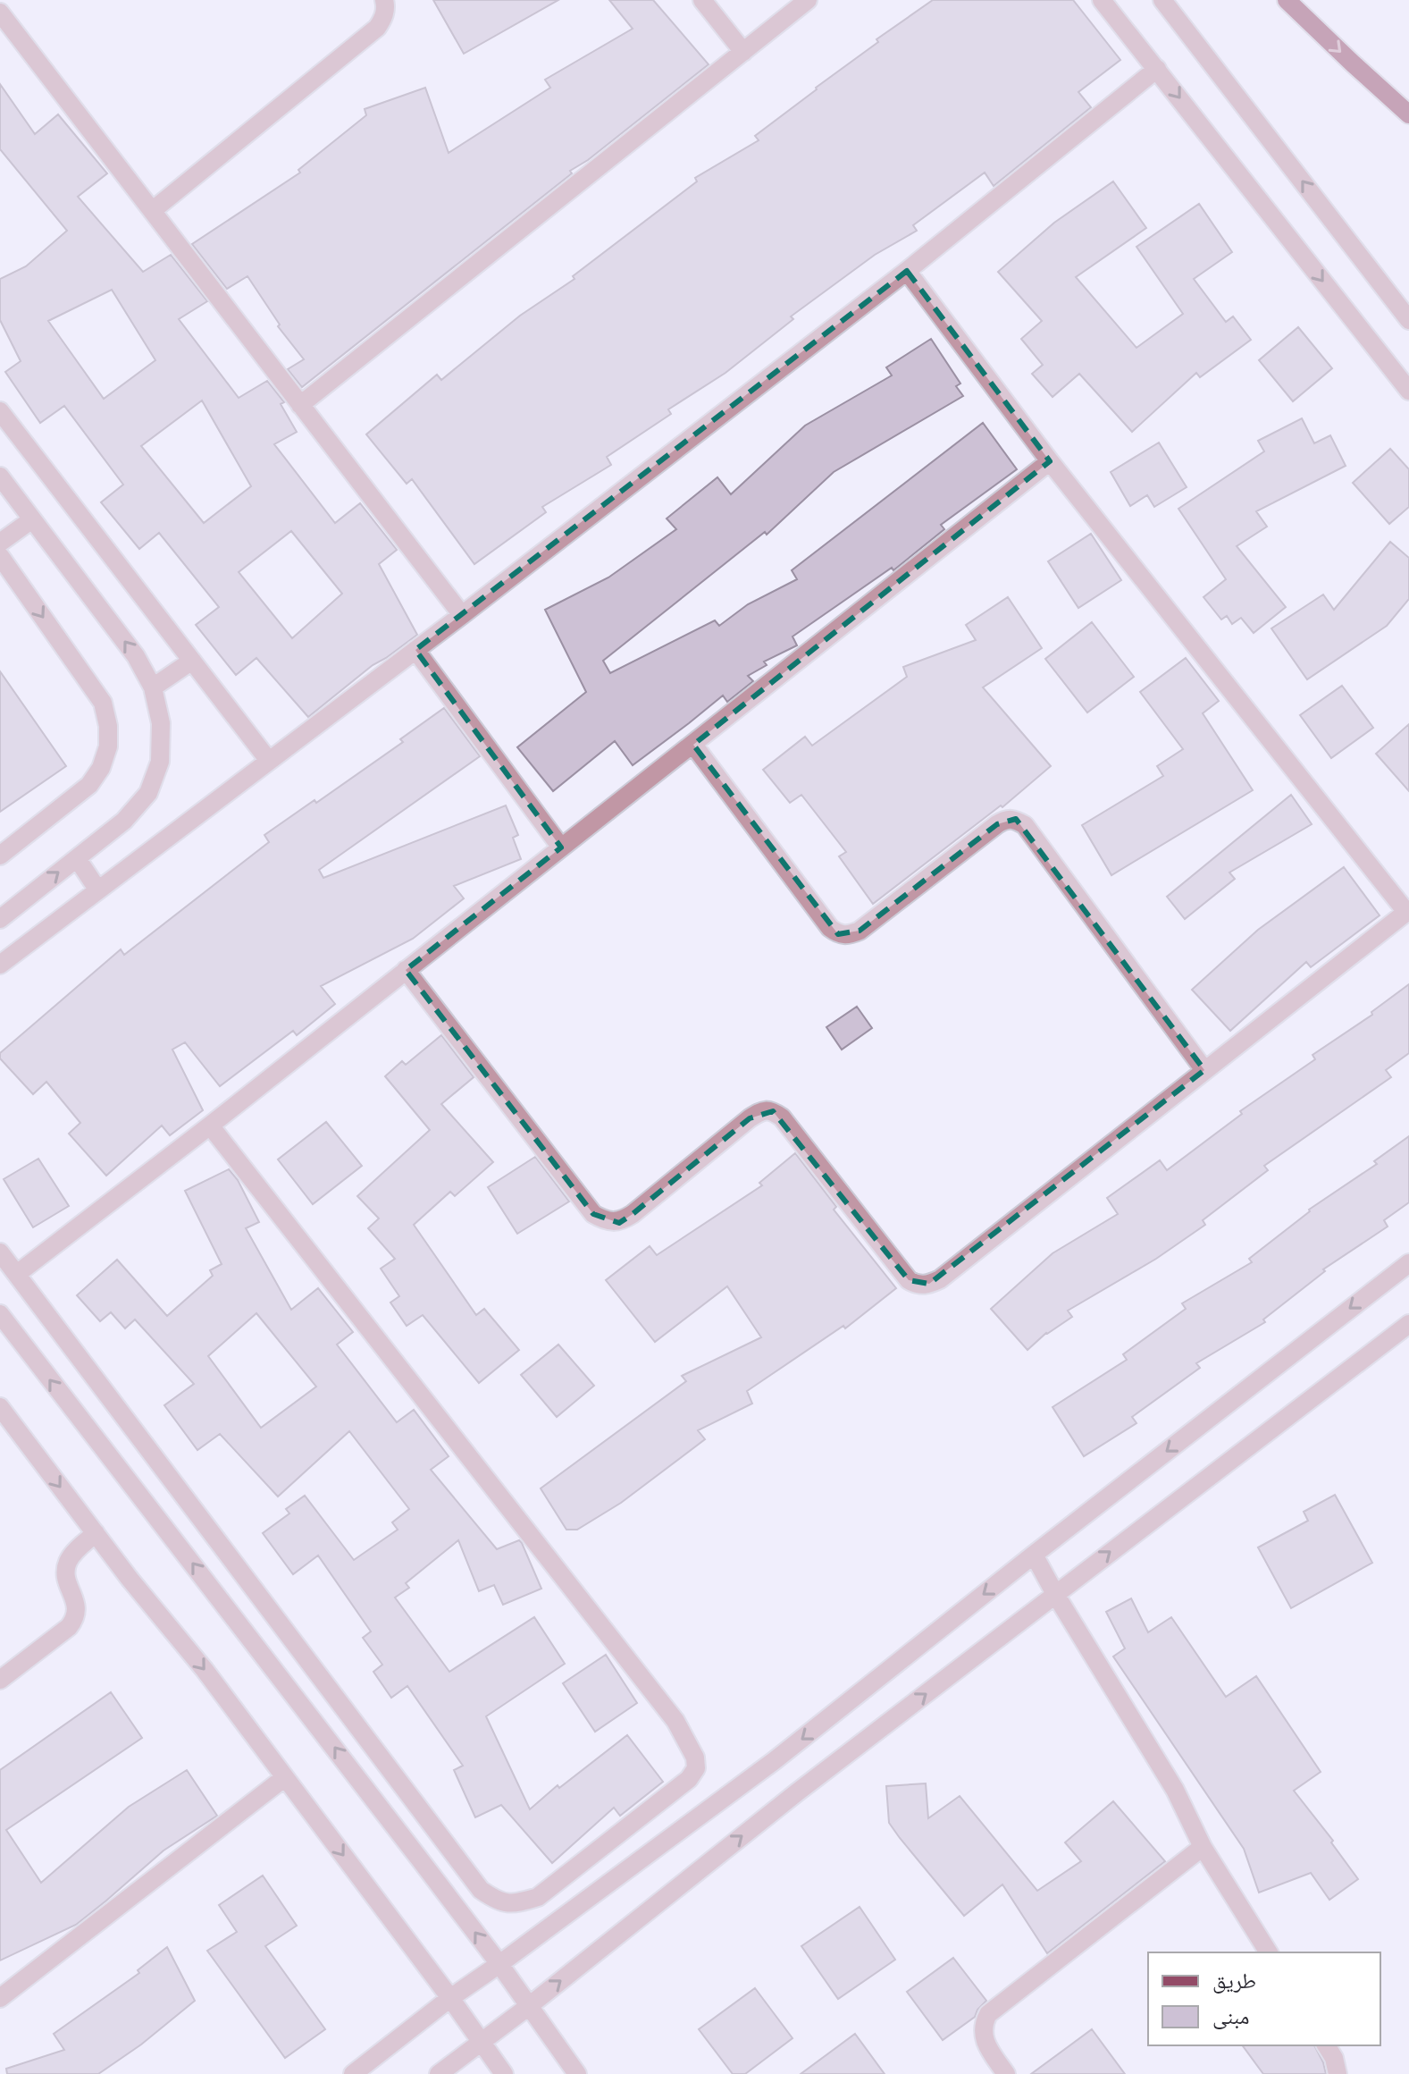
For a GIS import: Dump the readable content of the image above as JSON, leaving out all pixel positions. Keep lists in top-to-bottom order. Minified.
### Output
{"legend":["طريق","مبنى"]}
